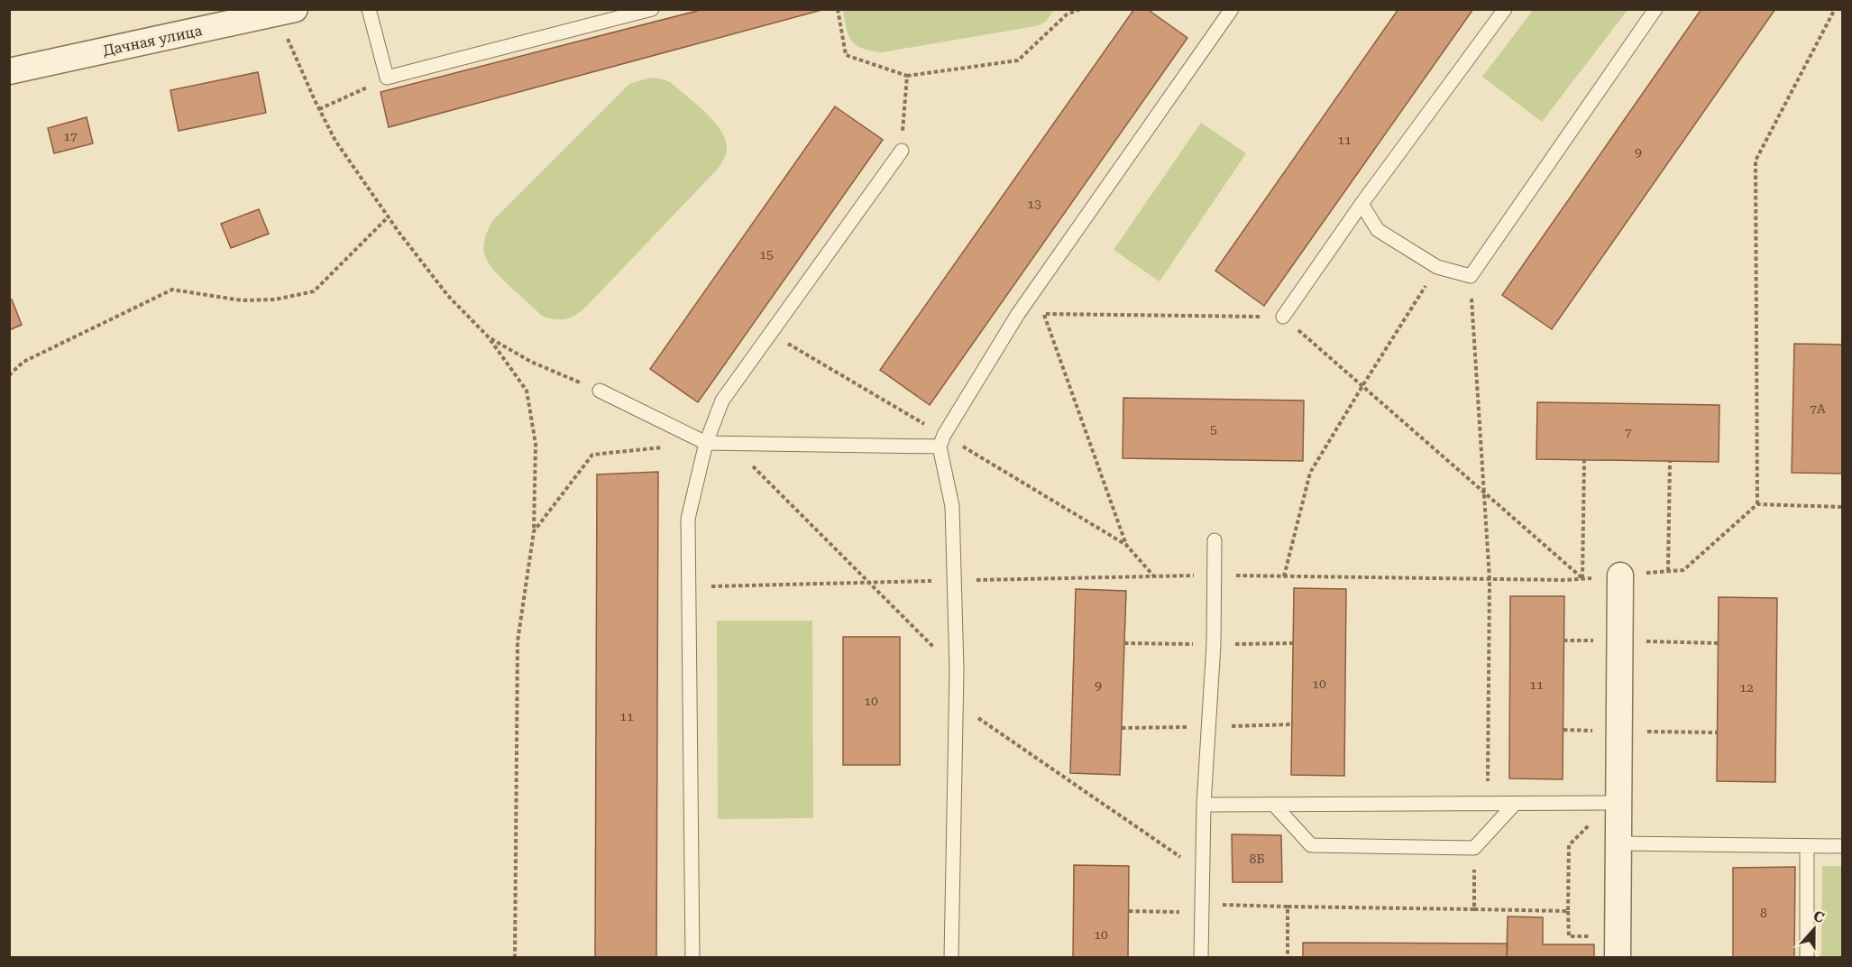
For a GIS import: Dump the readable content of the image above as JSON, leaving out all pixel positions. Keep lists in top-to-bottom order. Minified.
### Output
{"streets":{"street":["Дачная улица"]},"house_numbers":["17","11","9","13","15","7А","5","7","10","11","9","12","10","11","8Б","8","10"],"north":"top"}
